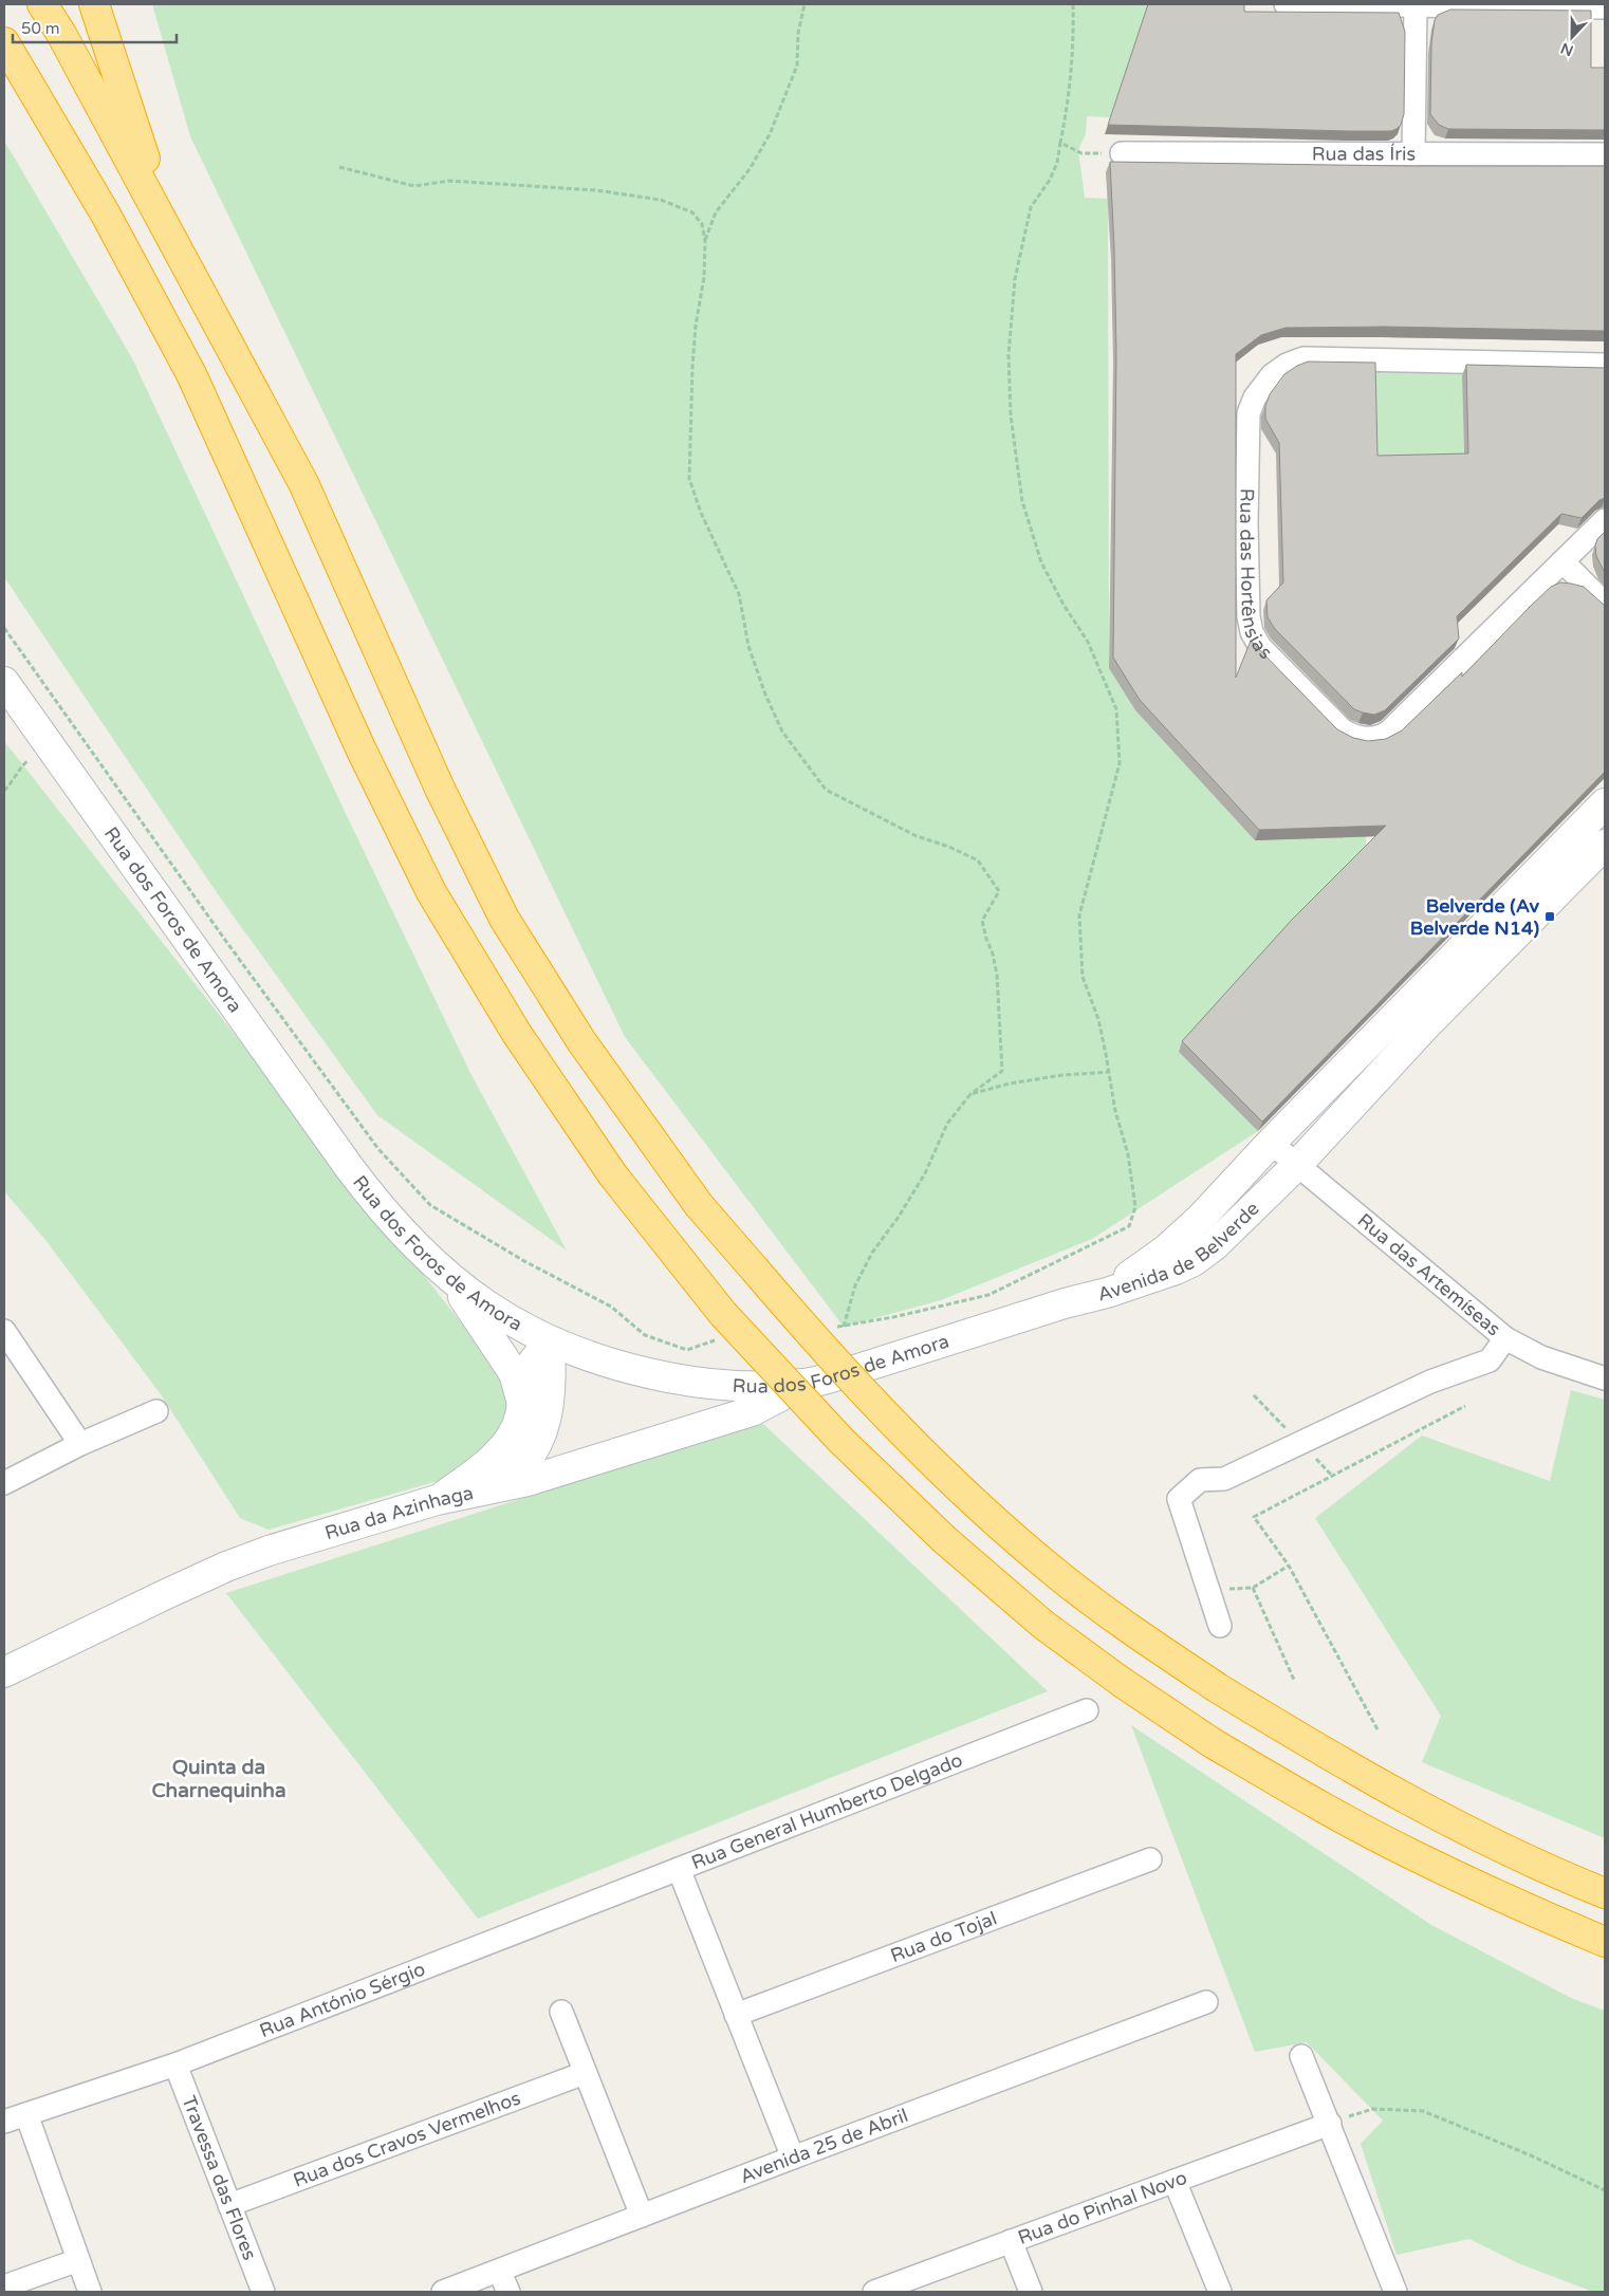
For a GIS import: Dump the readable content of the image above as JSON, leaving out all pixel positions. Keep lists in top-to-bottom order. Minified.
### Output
{"streets":{"main road":["Rua dos Foros de Amora","Avenida de Belverde","Rua da Azinhaga"],"street":["Rua das Íris","Rua das Hortênsias","Rua das Artemíseas","Rua General Humberto Delgado","Rua do Tojal","Rua António Sérgio","Rua dos Cravos Vermelhos","Avenida 25 de Abril","Travessa das Flores","Rua do Pinhal Novo"]},"crossings":[["Rua dos Foros de Amora","Avenida de Belverde"],["Rua dos Foros de Amora","Rua da Azinhaga"],["Avenida de Belverde","Rua das Artemíseas"],["Rua General Humberto Delgado","Rua do Tojal"],["Rua General Humberto Delgado","Rua António Sérgio"],["Rua General Humberto Delgado","Avenida 25 de Abril"],["Rua António Sérgio","Travessa das Flores"],["Rua dos Cravos Vermelhos","Travessa das Flores"]],"districts":["Quinta da Charnequinha"],"places":{"transit":["Belverde (Av Belverde N14)"]},"scale_bar":"50 m","north":"bottom"}
